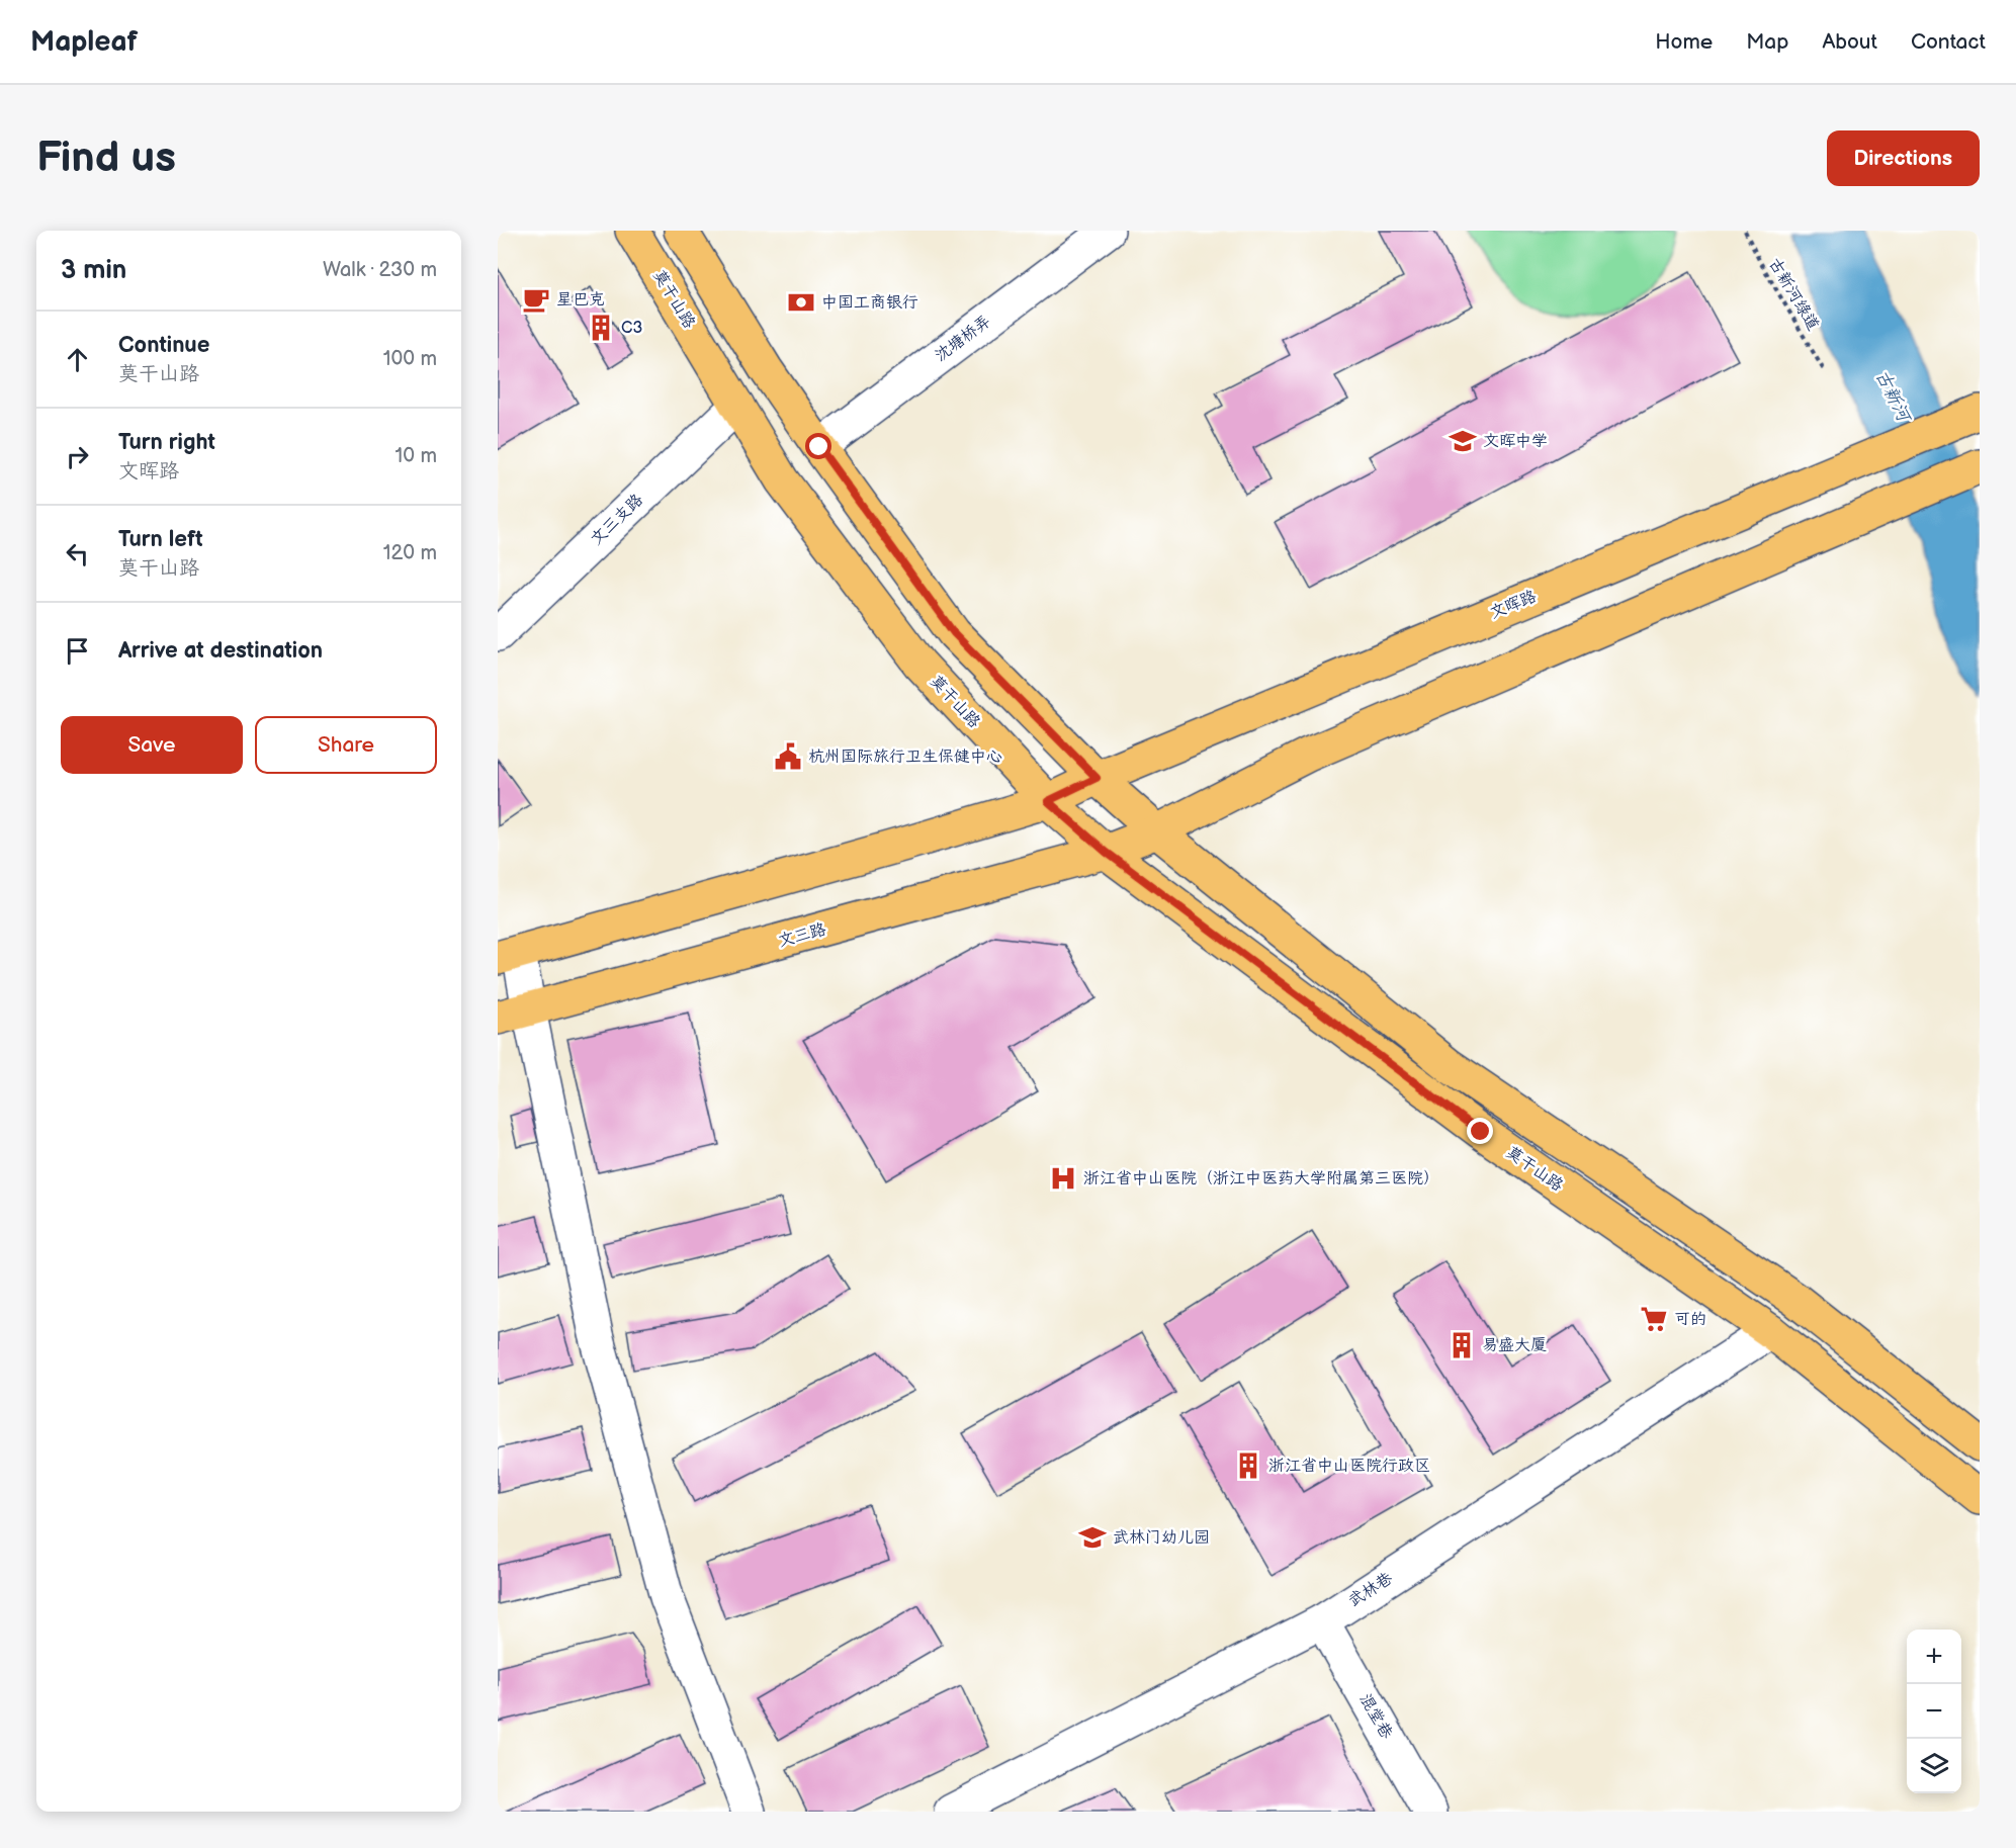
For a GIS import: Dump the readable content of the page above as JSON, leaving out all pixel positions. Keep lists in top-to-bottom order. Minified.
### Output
{"streets":{"main road":["莫干山路","文晖路","文三路"],"street":["沈塘桥弄","文三支路","武林巷","混堂巷"],"path":["古新河绿道"]},"crossings":[["莫干山路","文三支路"],["莫干山路","文晖路"],["莫干山路","文三路"],["莫干山路","武林巷"],["武林巷","混堂巷"]],"water":["古新河"],"places":{"cafe":["星巴克"],"bank":["中国工商银行"],"building":["C3","易盛大厦","浙江省中山医院行政区"],"school or university":["文晖中学","武林门幼儿园"],"public building":["杭州国际旅行卫生保健中心"],"hospital":["浙江省中山医院（浙江中医药大学附属第三医院）"],"supermarket":["可的"]},"page":{"header":"Mapleaf","nav":["Home","Map","About","Contact"],"buttons":["Directions",["Save","Share"]],"title":"Find us","heading":["3 min","Walk · 230 m"],"list":[["Continue","莫干山路","100 m"],["Turn right","文晖路","10 m"],["Turn left","莫干山路","120 m"],"Arrive at destination"],"map_buttons":["+","−"]}}
